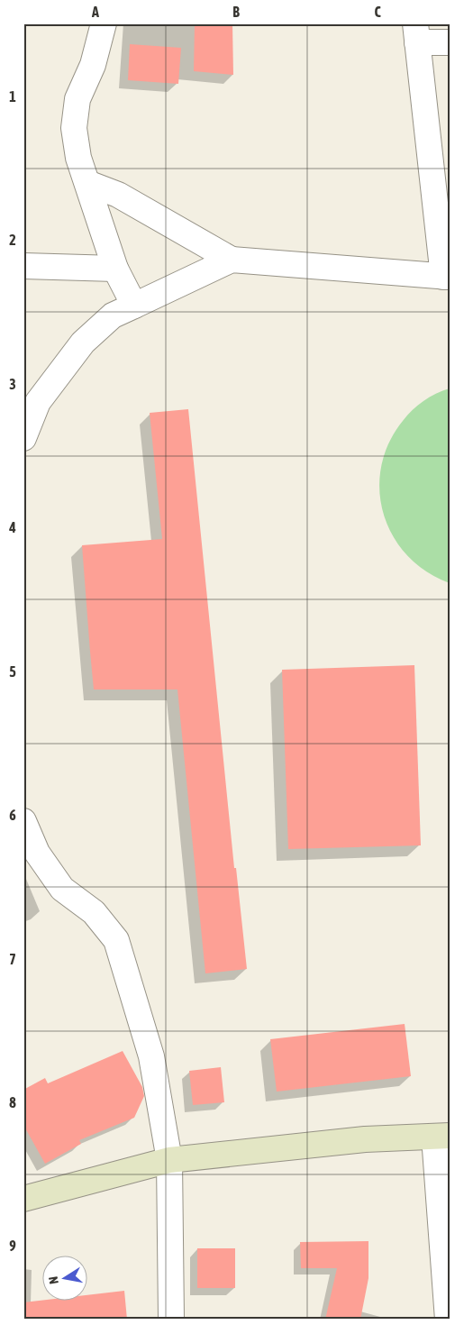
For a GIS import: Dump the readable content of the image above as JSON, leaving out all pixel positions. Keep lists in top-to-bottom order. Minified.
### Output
{"north":"left","grid":{"columns":["A","B","C"],"rows":["1","2","3","4","5","6","7","8","9"]}}
